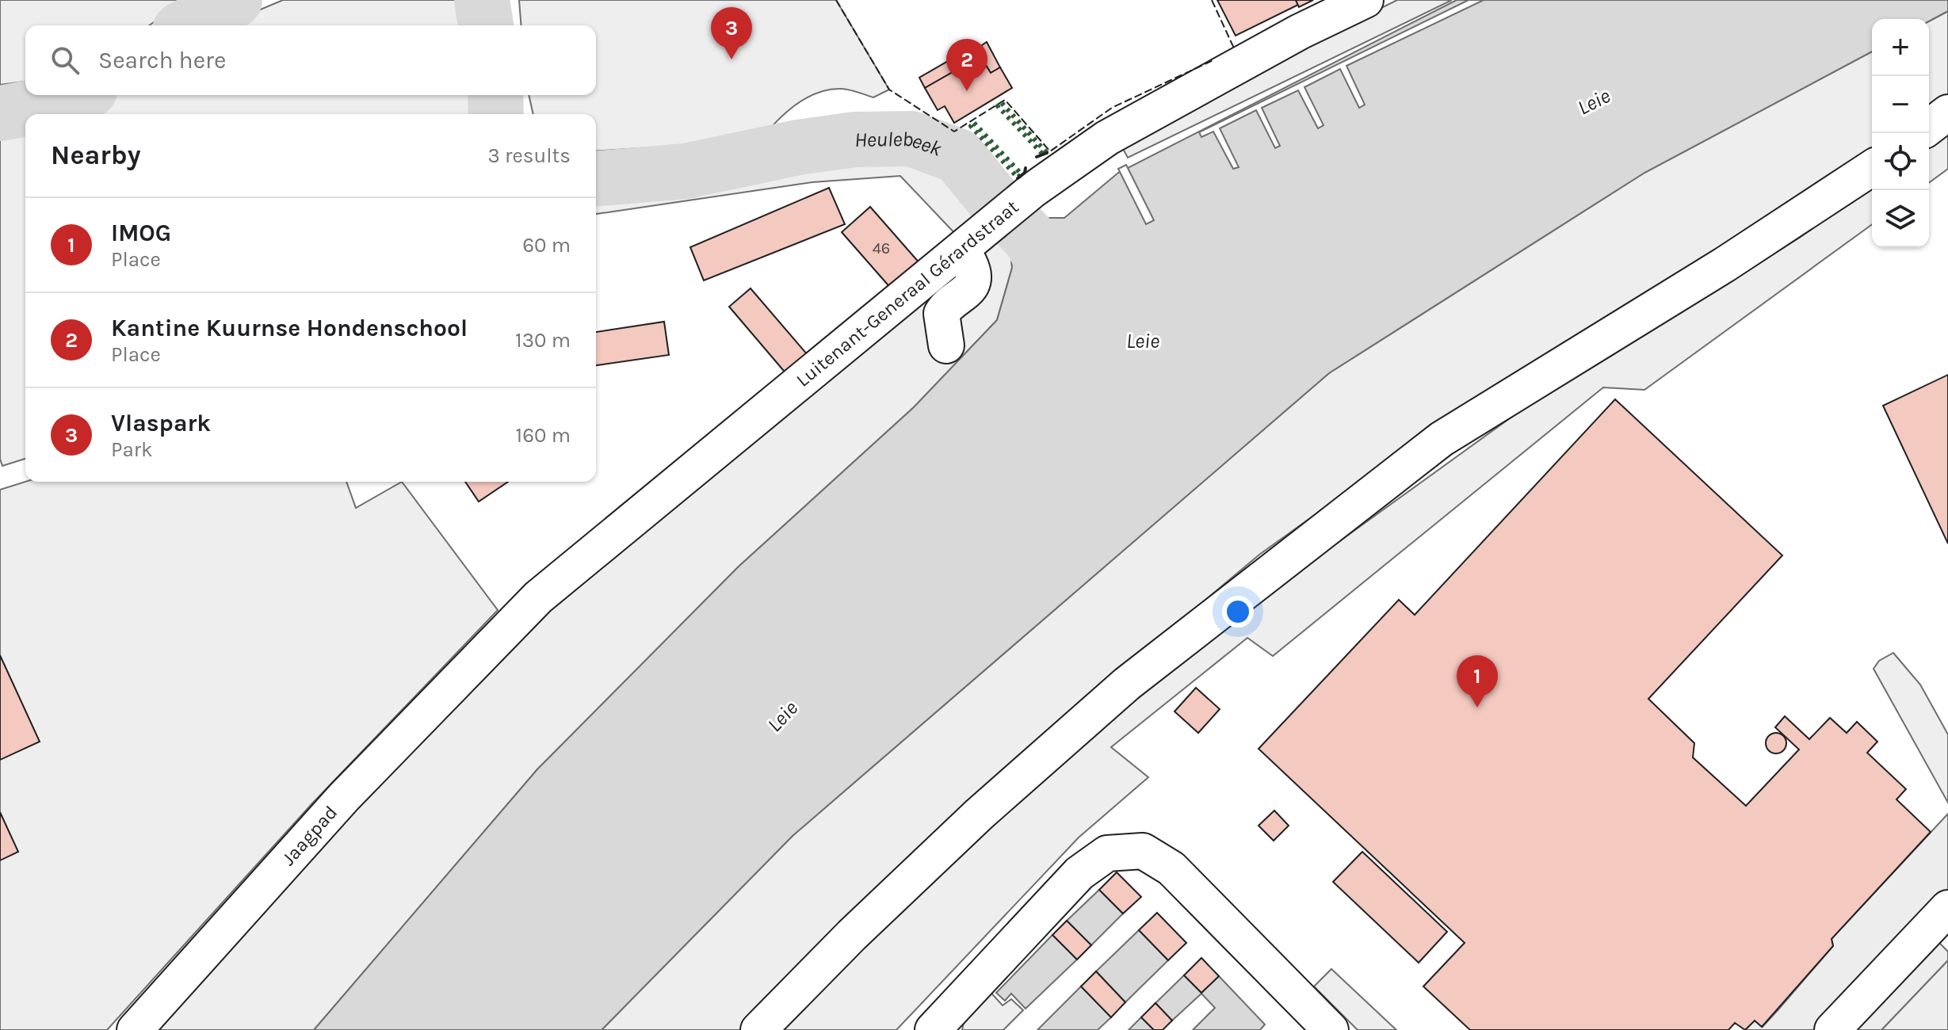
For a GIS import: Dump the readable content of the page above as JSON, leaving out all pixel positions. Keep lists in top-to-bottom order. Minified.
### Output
{"streets":{"street":["Luitenant-Generaal Gérardstraat","Jaagpad"]},"crossings":[["Luitenant-Generaal Gérardstraat","Jaagpad"]],"water":["Leie","Heulebeek"],"house_numbers":["46"],"page":{"pins":["3","2","1"],"map_buttons":["+","−"],"search":"Search here","heading":["Nearby","3 results"],"list":[{"mark":"1","name":"IMOG","note":"Place","value":"60 m"},{"mark":"2","name":"Kantine Kuurnse Hondenschool","note":"Place","value":"130 m"},{"mark":"3","name":"Vlaspark","note":"Park","value":"160 m"}]}}
